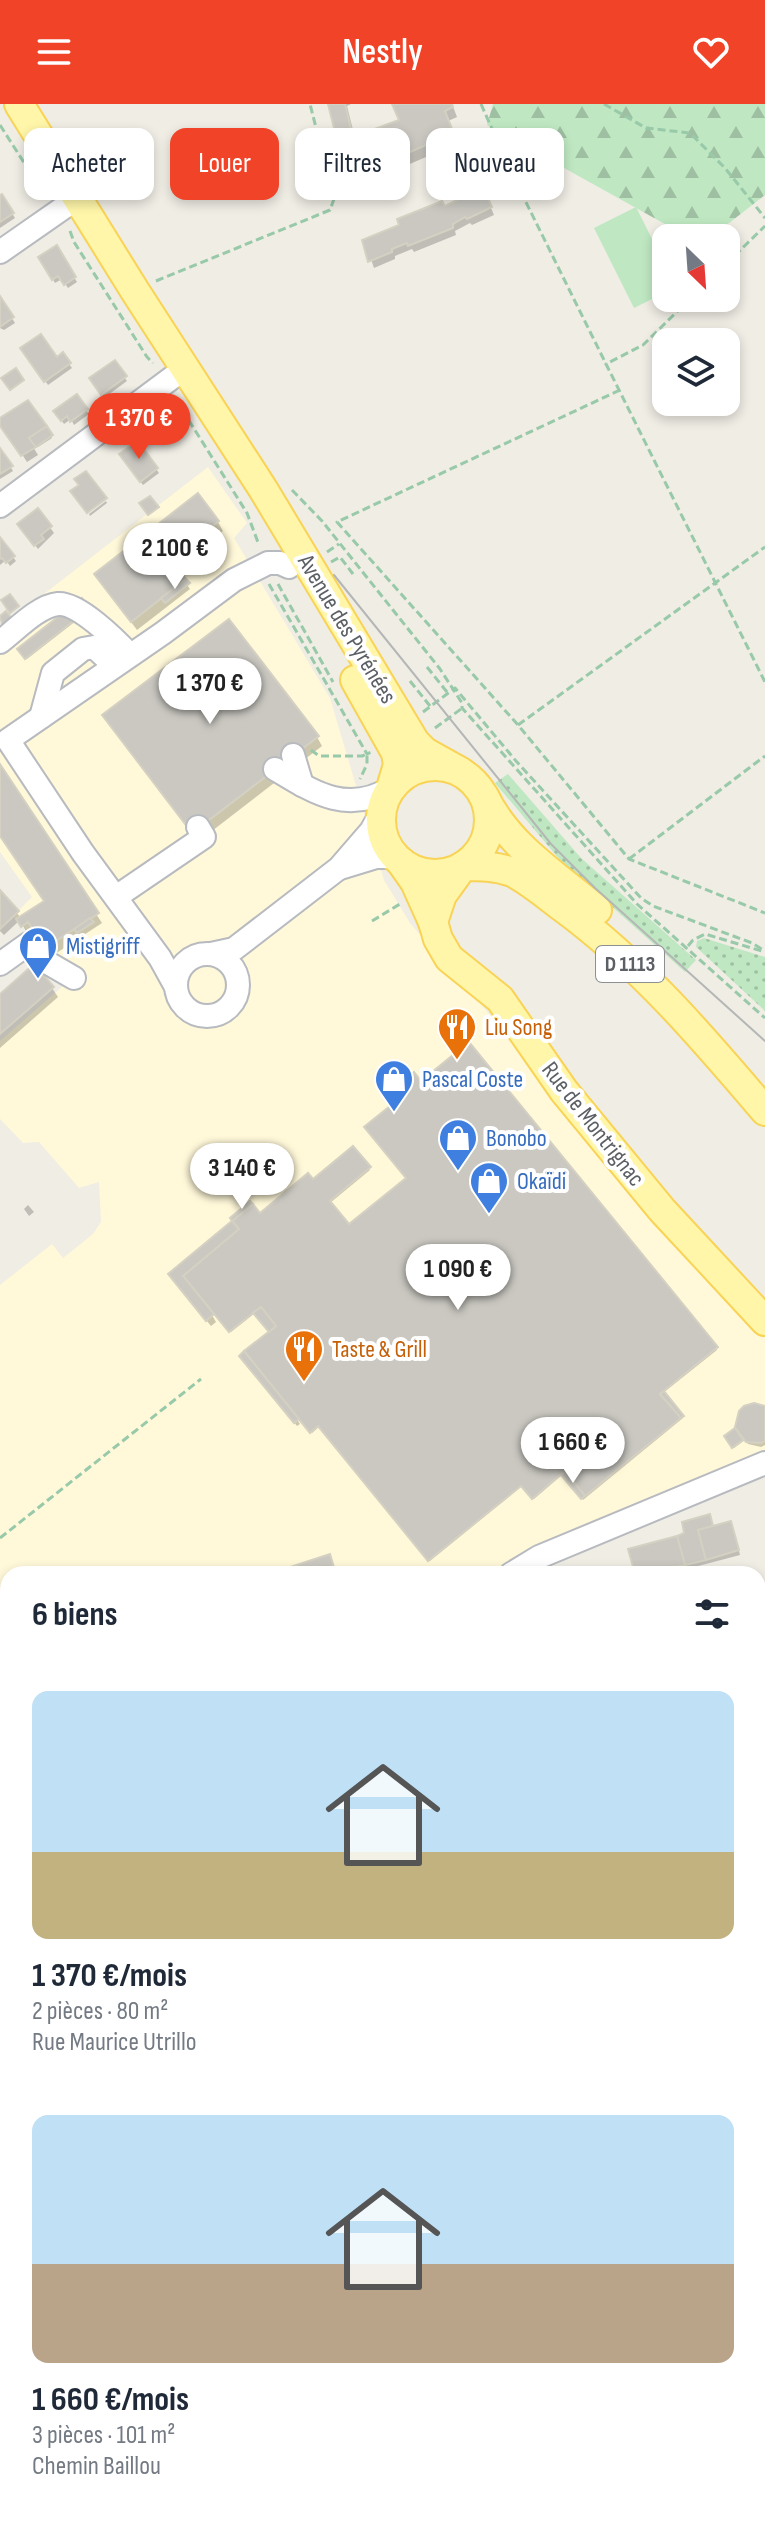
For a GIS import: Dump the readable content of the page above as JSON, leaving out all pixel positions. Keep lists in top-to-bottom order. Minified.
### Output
{"streets":{"main road":["Avenue des Pyrénées","D 1113","Rue de Montrignac"]},"crossings":[["Avenue des Pyrénées","D 1113"],["Avenue des Pyrénées","Rue de Montrignac"],["D 1113","Rue de Montrignac"]],"places":{"shop":["Mistigriff","Pascal Coste","Bonobo","Okaïdi"],"restaurant":["Liu Song","Taste & Grill"]},"north":"bottom right","page":{"header":"Nestly","chip":["Acheter","Louer","Filtres","Nouveau"],"price":["1 370 €","2 100 €","1 370 €","3 140 €","1 090 €","1 660 €"],"heading":"6 biens","list":[{"name":"1 370 €/mois","note":"2 pièces · 80 m² · Rue Maurice Utrillo"},{"name":"1 660 €/mois","note":"3 pièces · 101 m² · Chemin Baillou"}]}}
